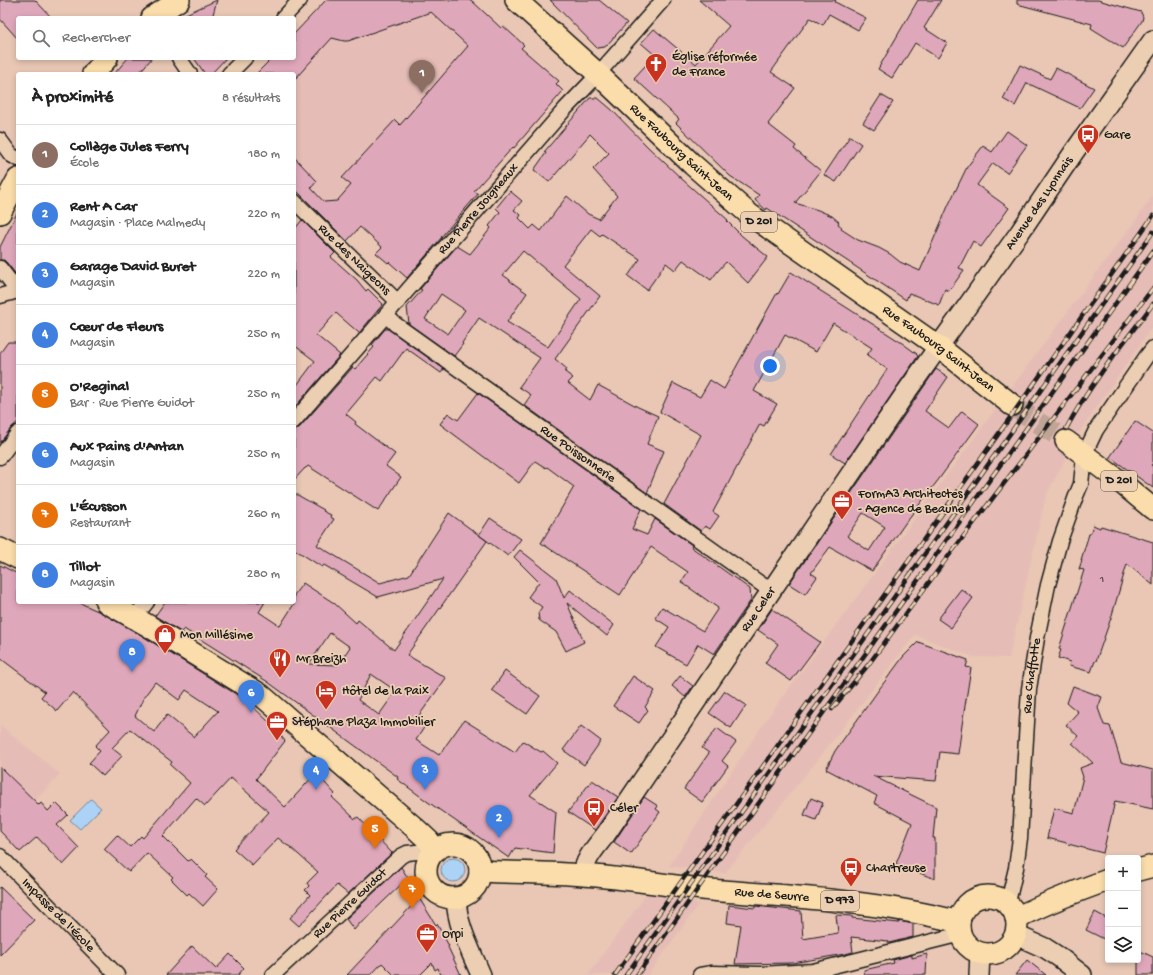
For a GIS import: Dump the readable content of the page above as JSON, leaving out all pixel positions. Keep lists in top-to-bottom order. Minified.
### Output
{"streets":{"main road":["Rue Faubourg Saint-Jean","D 20I","Rue de Seurre","D 973"],"street":["Avenue des Lyonnais","Rue Pierre Joigneaux","Rue des Naigeons","Rue Poissonnerie","Rue Celer","Rue Chaffotte","Rue Pierre Guidot","Impasse de l'École"]},"crossings":[["Rue Faubourg Saint-Jean","Avenue des Lyonnais"],["Rue Faubourg Saint-Jean","Rue Pierre Joigneaux"],["Rue Faubourg Saint-Jean","Rue Celer"],["Avenue des Lyonnais","Rue Celer"],["Rue Pierre Joigneaux","Rue des Naigeons"],["Rue Pierre Joigneaux","Rue Poissonnerie"],["D 20I","Rue Chaffotte"],["Rue Poissonnerie","Rue Celer"],["Rue Celer","Rue de Seurre"],["Rue Celer","D 973"],["Rue Chaffotte","Rue de Seurre"],["Rue de Seurre","D 973"],["D 973","Rue Pierre Guidot"]],"places":{"church":["Église réformée de France"],"bus stop":["Gare","Céler","Chartreuse"],"office":["FormA3 Architectes - Agence de Beaune","Stéphane Plaza Immobilier","Orpi"],"shop":["Mon Millésime"],"restaurant":["Mr Breizh"],"hotel":["Hôtel de la Paix"]},"house_numbers":["1"],"page":{"search":"Rechercher","pins":["1","8","6","3","4","2","5","7"],"heading":["À proximité","8 résultats"],"list":[{"mark":"1","name":"Collège Jules Ferry","note":"École","value":"180 m"},{"mark":"2","name":"Rent A Car","note":"Magasin · Place Malmedy","value":"220 m"},{"mark":"3","name":"Garage David Buret","note":"Magasin","value":"220 m"},{"mark":"4","name":"Cœur de Fleurs","note":"Magasin","value":"250 m"},{"mark":"5","name":"O'Reginal","note":"Bar · Rue Pierre Guidot","value":"250 m"},{"mark":"6","name":"Aux Pains d'Antan","note":"Magasin","value":"250 m"},{"mark":"7","name":"L'Écusson","note":"Restaurant","value":"260 m"},{"mark":"8","name":"Tillot","note":"Magasin","value":"280 m"}],"map_buttons":["+","−"]}}
